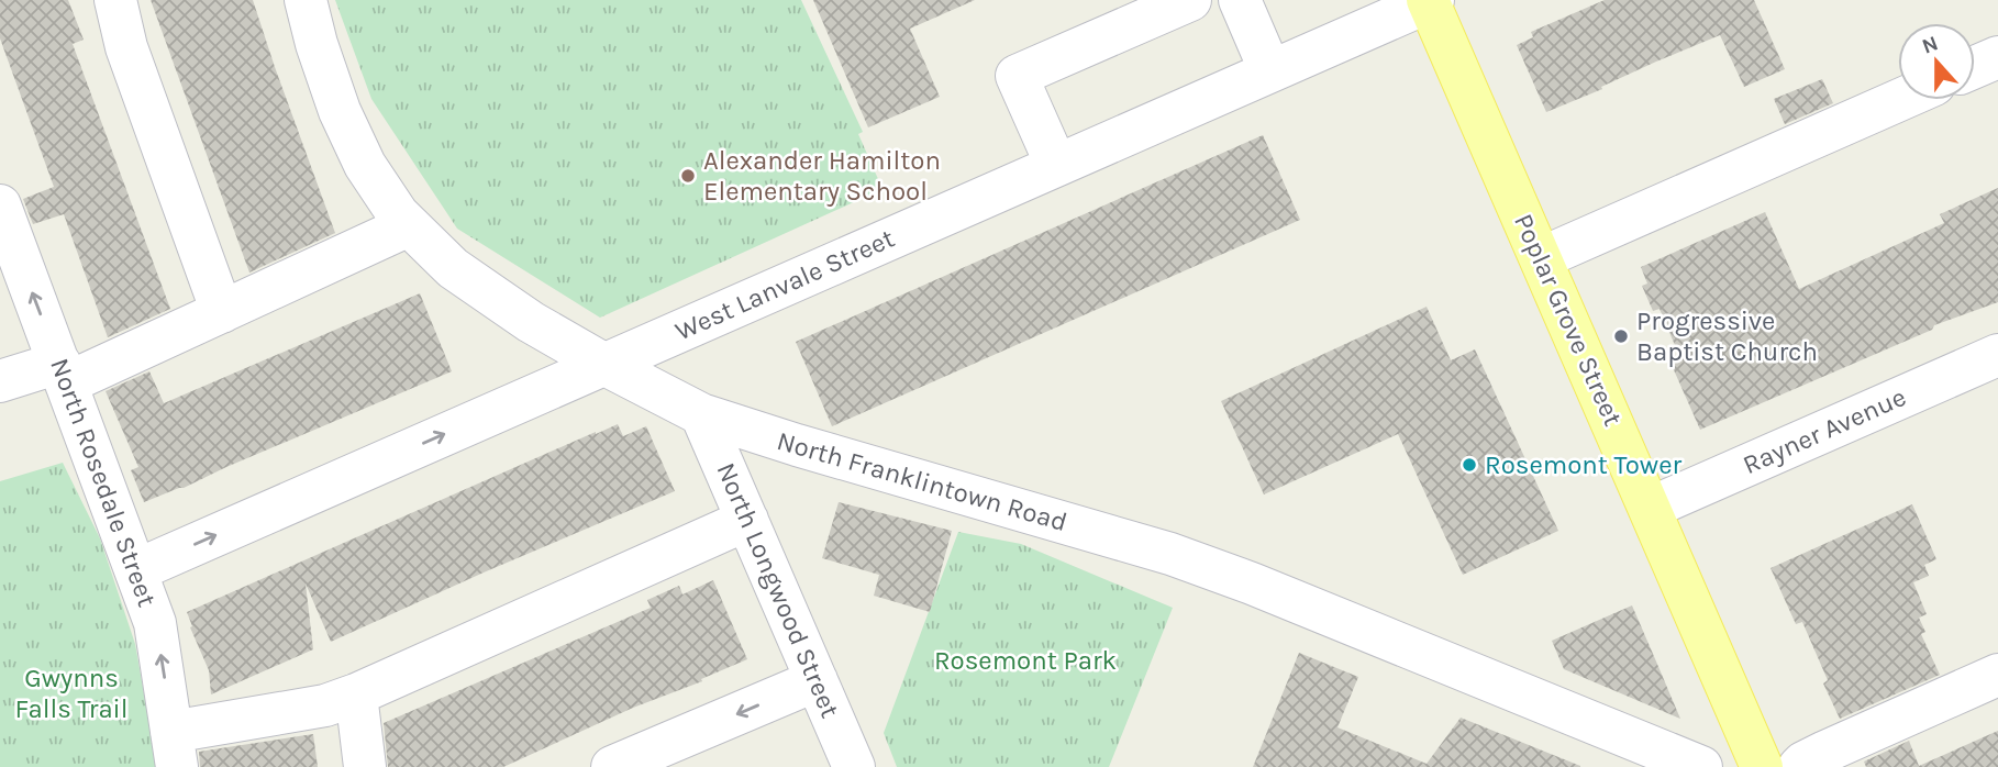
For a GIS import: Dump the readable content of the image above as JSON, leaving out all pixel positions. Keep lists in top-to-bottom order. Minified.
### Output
{"streets":{"main road":["Poplar Grove Street"],"street":["West Lanvale Street","Rayner Avenue","North Franklintown Road","North Rosedale Street","North Longwood Street"]},"crossings":[["West Lanvale Street","Poplar Grove Street"],["West Lanvale Street","North Franklintown Road"],["West Lanvale Street","North Rosedale Street"],["Poplar Grove Street","Rayner Avenue"],["North Franklintown Road","North Longwood Street"]],"parks":["Rosemont Park","Gwynns Falls Trail"],"places":["Alexander Hamilton Elementary School","Progressive Baptist Church","Rosemont Tower"],"north":"top"}
